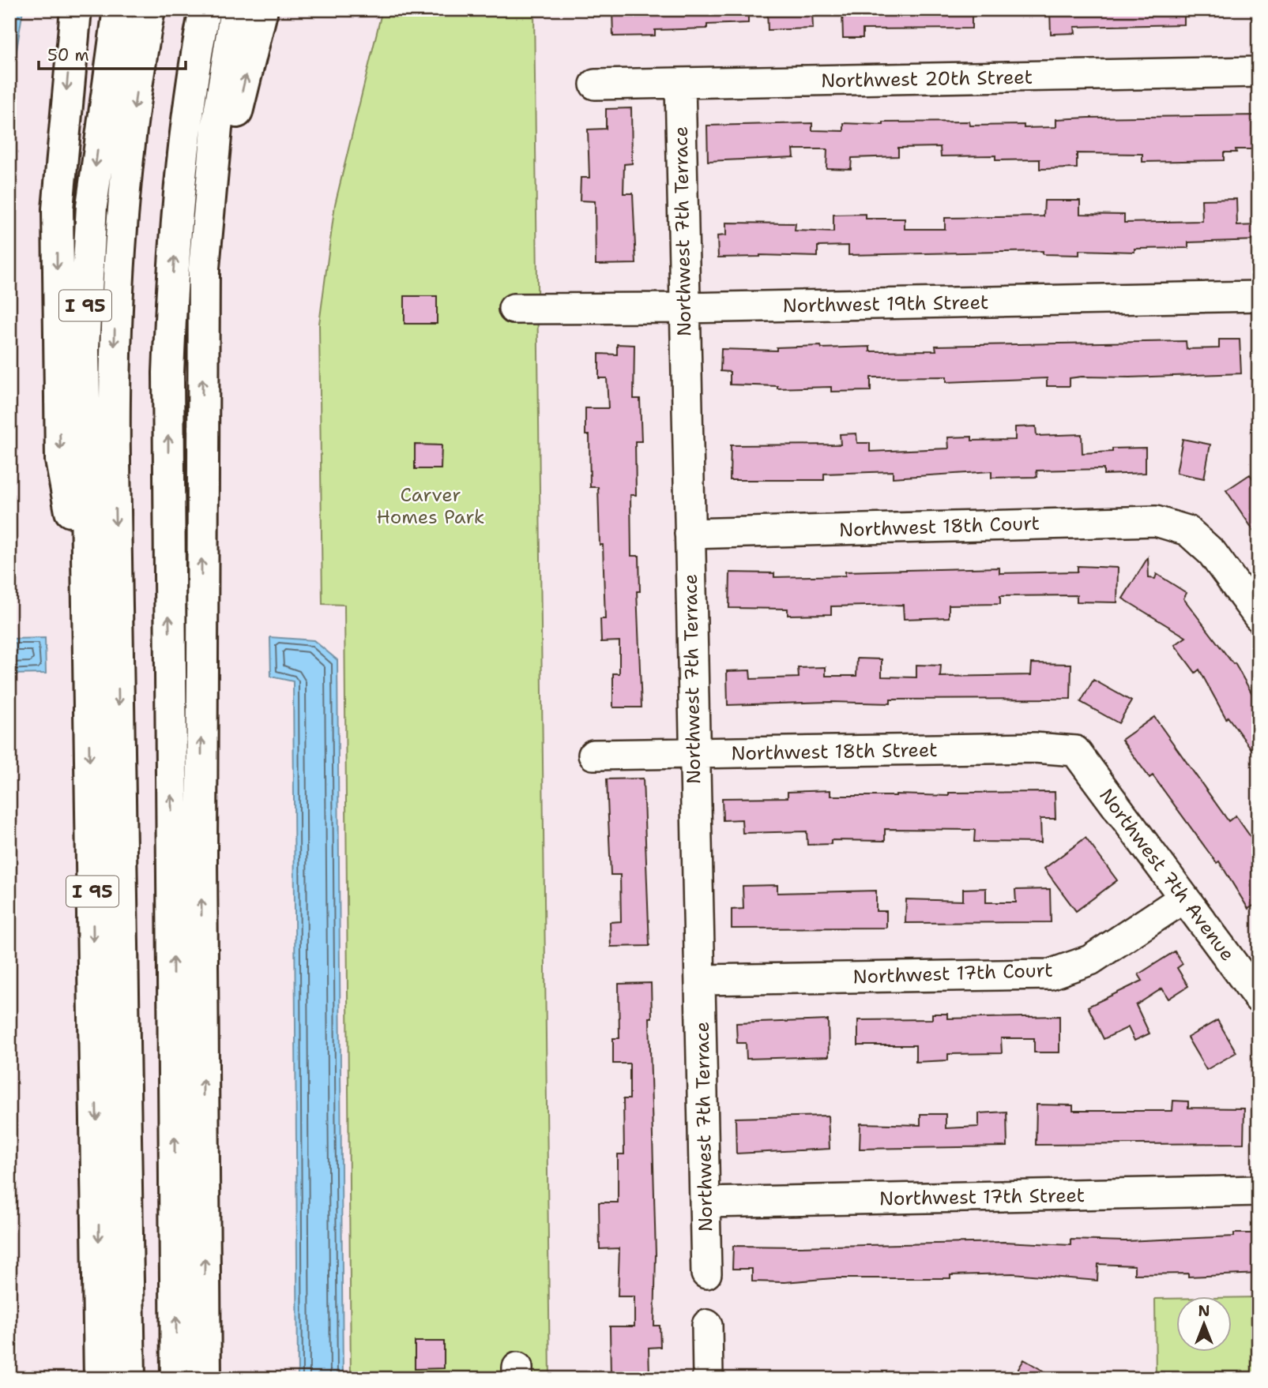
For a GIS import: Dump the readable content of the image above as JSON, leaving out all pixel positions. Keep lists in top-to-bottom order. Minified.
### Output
{"streets":{"highway":["I 95"],"street":["Northwest 20th Street","Northwest 7th Terrace","Northwest 19th Street","Northwest 18th Court","Northwest 18th Street","Northwest 7th Avenue","Northwest 17th Court","Northwest 17th Street"]},"crossings":[["Northwest 20th Street","Northwest 7th Terrace"],["Northwest 7th Terrace","Northwest 19th Street"],["Northwest 7th Terrace","Northwest 18th Court"],["Northwest 7th Terrace","Northwest 18th Street"],["Northwest 7th Terrace","Northwest 17th Court"],["Northwest 7th Terrace","Northwest 17th Street"],["Northwest 18th Street","Northwest 7th Avenue"],["Northwest 7th Avenue","Northwest 17th Court"]],"parks":["Carver Homes Park"],"scale_bar":"50 m","north":"top"}
